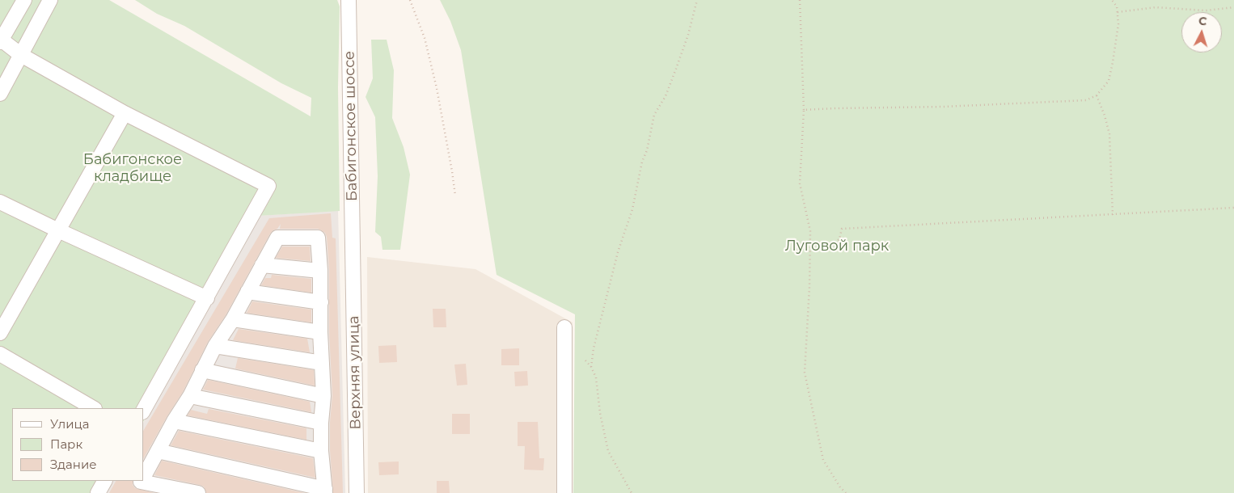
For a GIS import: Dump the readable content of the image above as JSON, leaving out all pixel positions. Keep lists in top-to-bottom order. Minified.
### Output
{"streets":{"street":["Бабигонское шоссе","Верхняя улица"]},"crossings":[["Бабигонское шоссе","Верхняя улица"]],"parks":["Бабигонское кладбище","Луговой парк"],"legend":["Улица","Парк","Здание"],"north":"top"}
